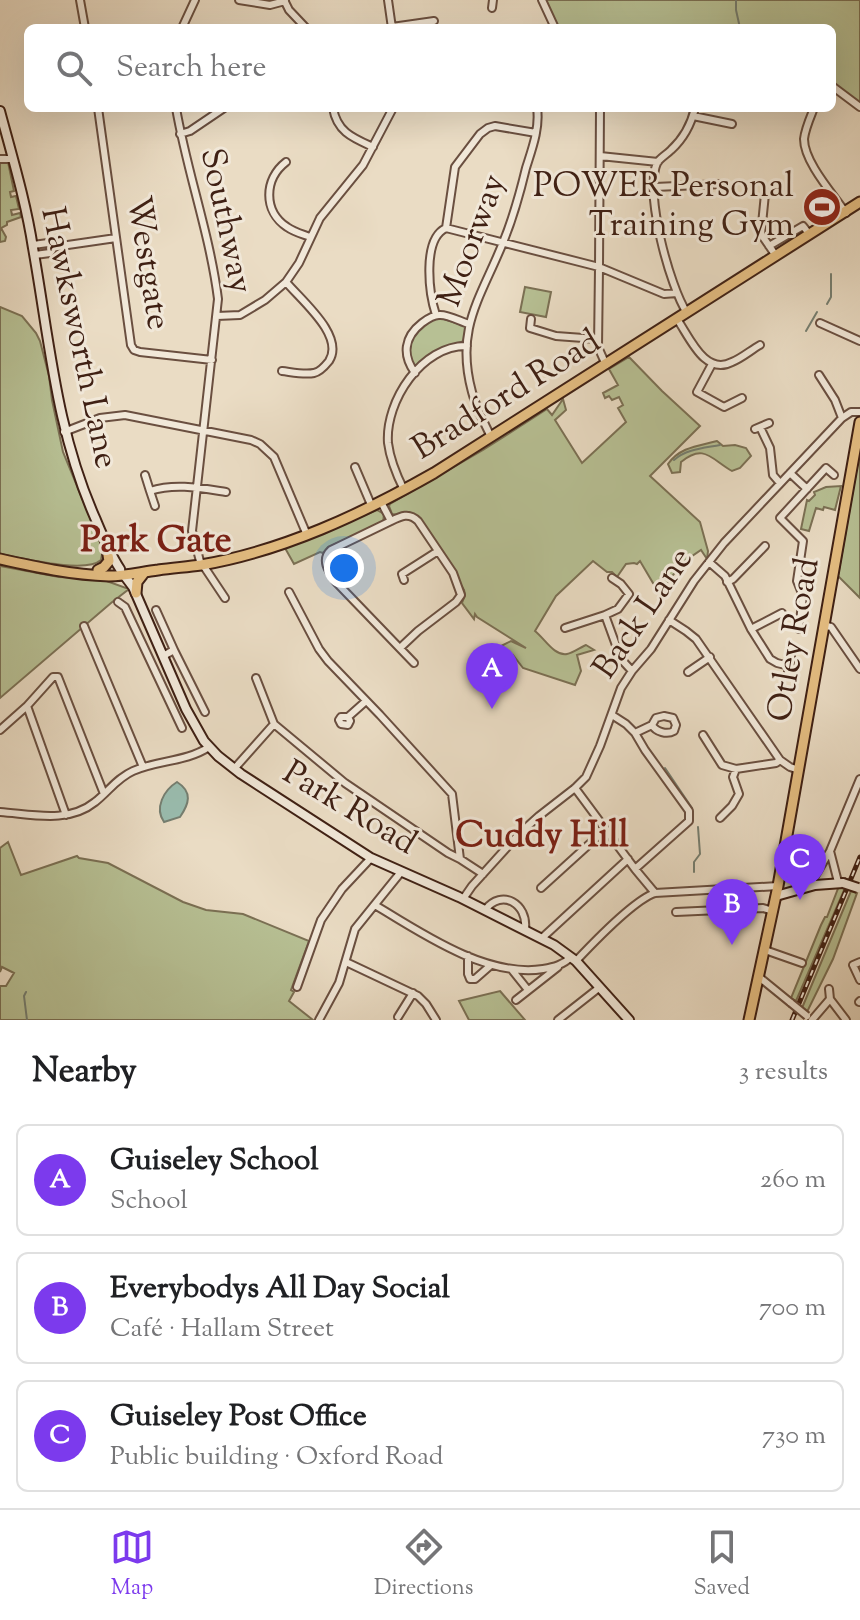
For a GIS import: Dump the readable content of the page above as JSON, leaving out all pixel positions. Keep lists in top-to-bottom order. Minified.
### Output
{"streets":{"main road":["Hawksworth Lane","Bradford Road","Otley Road","Park Road"],"street":["Southway","Moorway","Westgate","Back Lane"]},"crossings":[["Southway","Westgate"],["Southway","Bradford Road"],["Moorway","Bradford Road"],["Hawksworth Lane","Bradford Road"],["Hawksworth Lane","Park Road"],["Bradford Road","Park Road"],["Back Lane","Park Road"]],"districts":["Park Gate","Cuddy Hill"],"places":{"sports":["POWER Personal Training Gym"]},"page":{"search":"Search here","pins":["A","C","B"],"heading":["Nearby","3 results"],"list":[{"mark":"A","name":"Guiseley School","note":"School","value":"260 m"},{"mark":"B","name":"Everybodys All Day Social","note":"Café · Hallam Street","value":"700 m"},{"mark":"C","name":"Guiseley Post Office","note":"Public building · Oxford Road","value":"730 m"}],"nav":["Map","Directions","Saved"]}}
